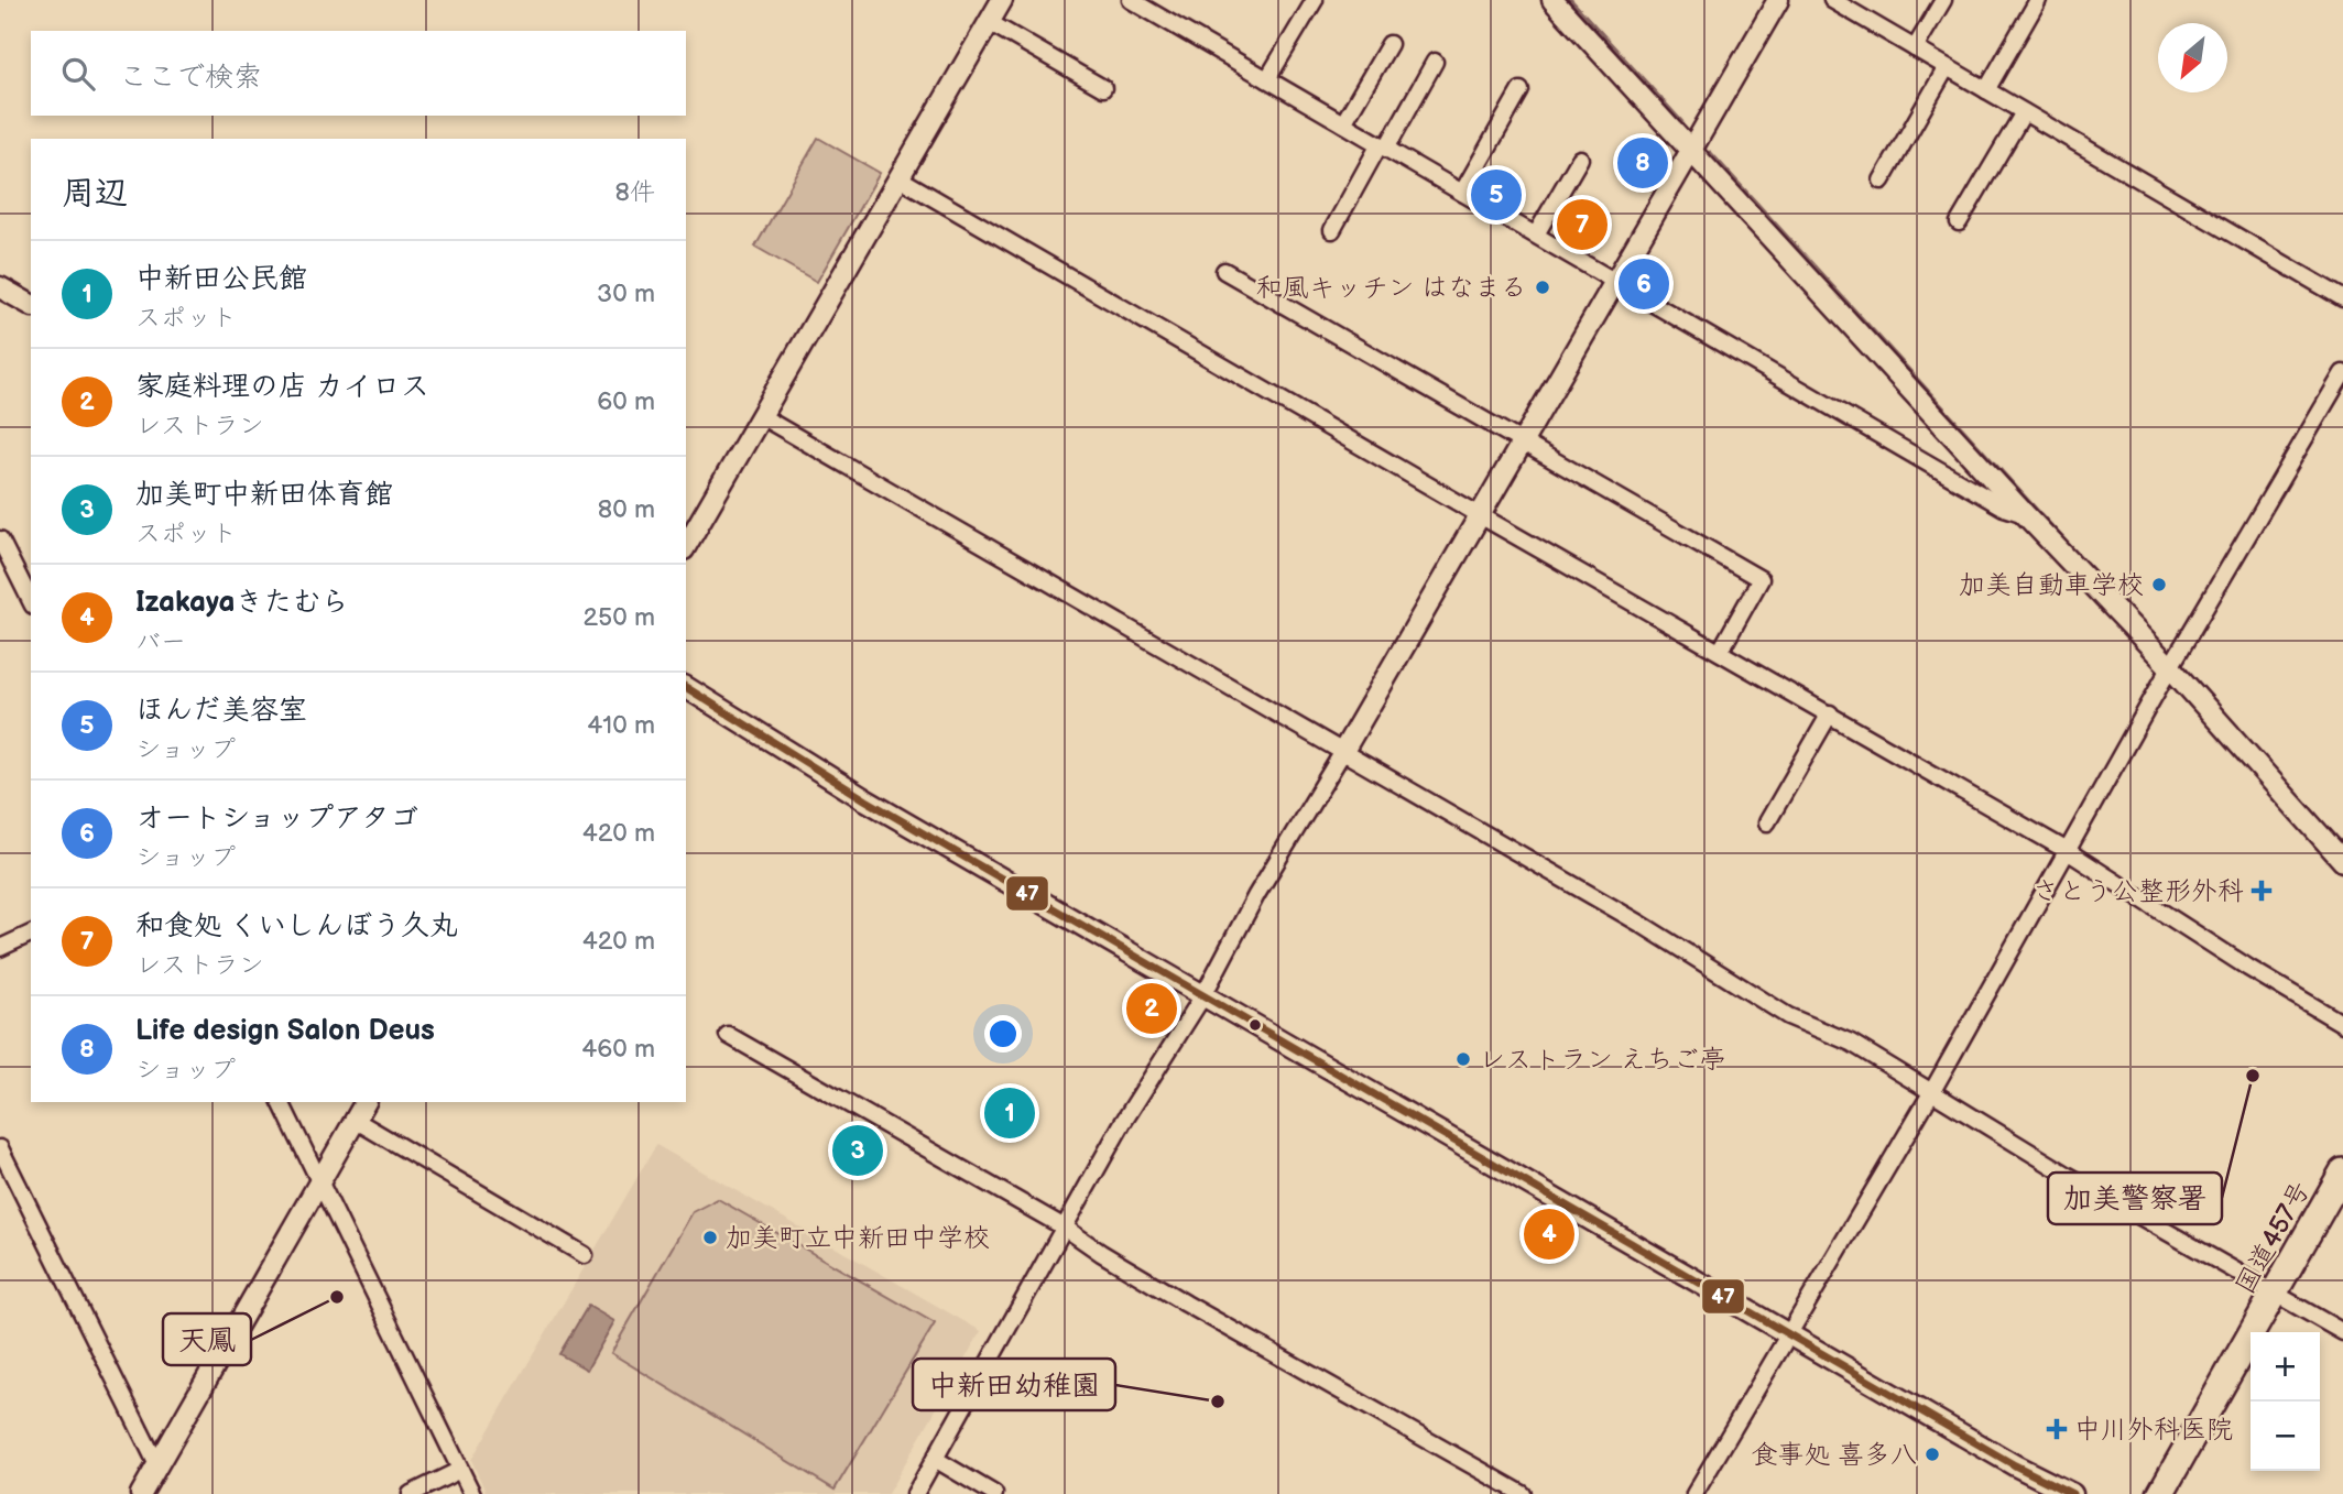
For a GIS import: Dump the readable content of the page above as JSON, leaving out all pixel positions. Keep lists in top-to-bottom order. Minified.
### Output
{"streets":{"highway":["国道457号"]},"places":{"other":["和風キッチン はなまる","加美自動車学校","レストラン えちご亭","加美警察署","加美町立中新田中学校","天鳳","中新田幼稚園","食事処 喜多八"],"health":["さとう公整形外科","中川外科医院"]},"lines":["transit line 47"],"north":"bottom left","page":{"search":"ここで検索","pins":["8","5","7","6","2","1","3","4"],"heading":["周辺","8件"],"list":[{"mark":"1","name":"中新田公民館","note":"スポット","value":"30 m"},{"mark":"2","name":"家庭料理の店 カイロス","note":"レストラン","value":"60 m"},{"mark":"3","name":"加美町中新田体育館","note":"スポット","value":"80 m"},{"mark":"4","name":"Izakayaきたむら","note":"バー","value":"250 m"},{"mark":"5","name":"ほんだ美容室","note":"ショップ","value":"410 m"},{"mark":"6","name":"オートショップアタゴ","note":"ショップ","value":"420 m"},{"mark":"7","name":"和食処 くいしんぼう久丸","note":"レストラン","value":"420 m"},{"mark":"8","name":"Life design Salon Deus","note":"ショップ","value":"460 m"}],"map_buttons":["+","−"]}}
